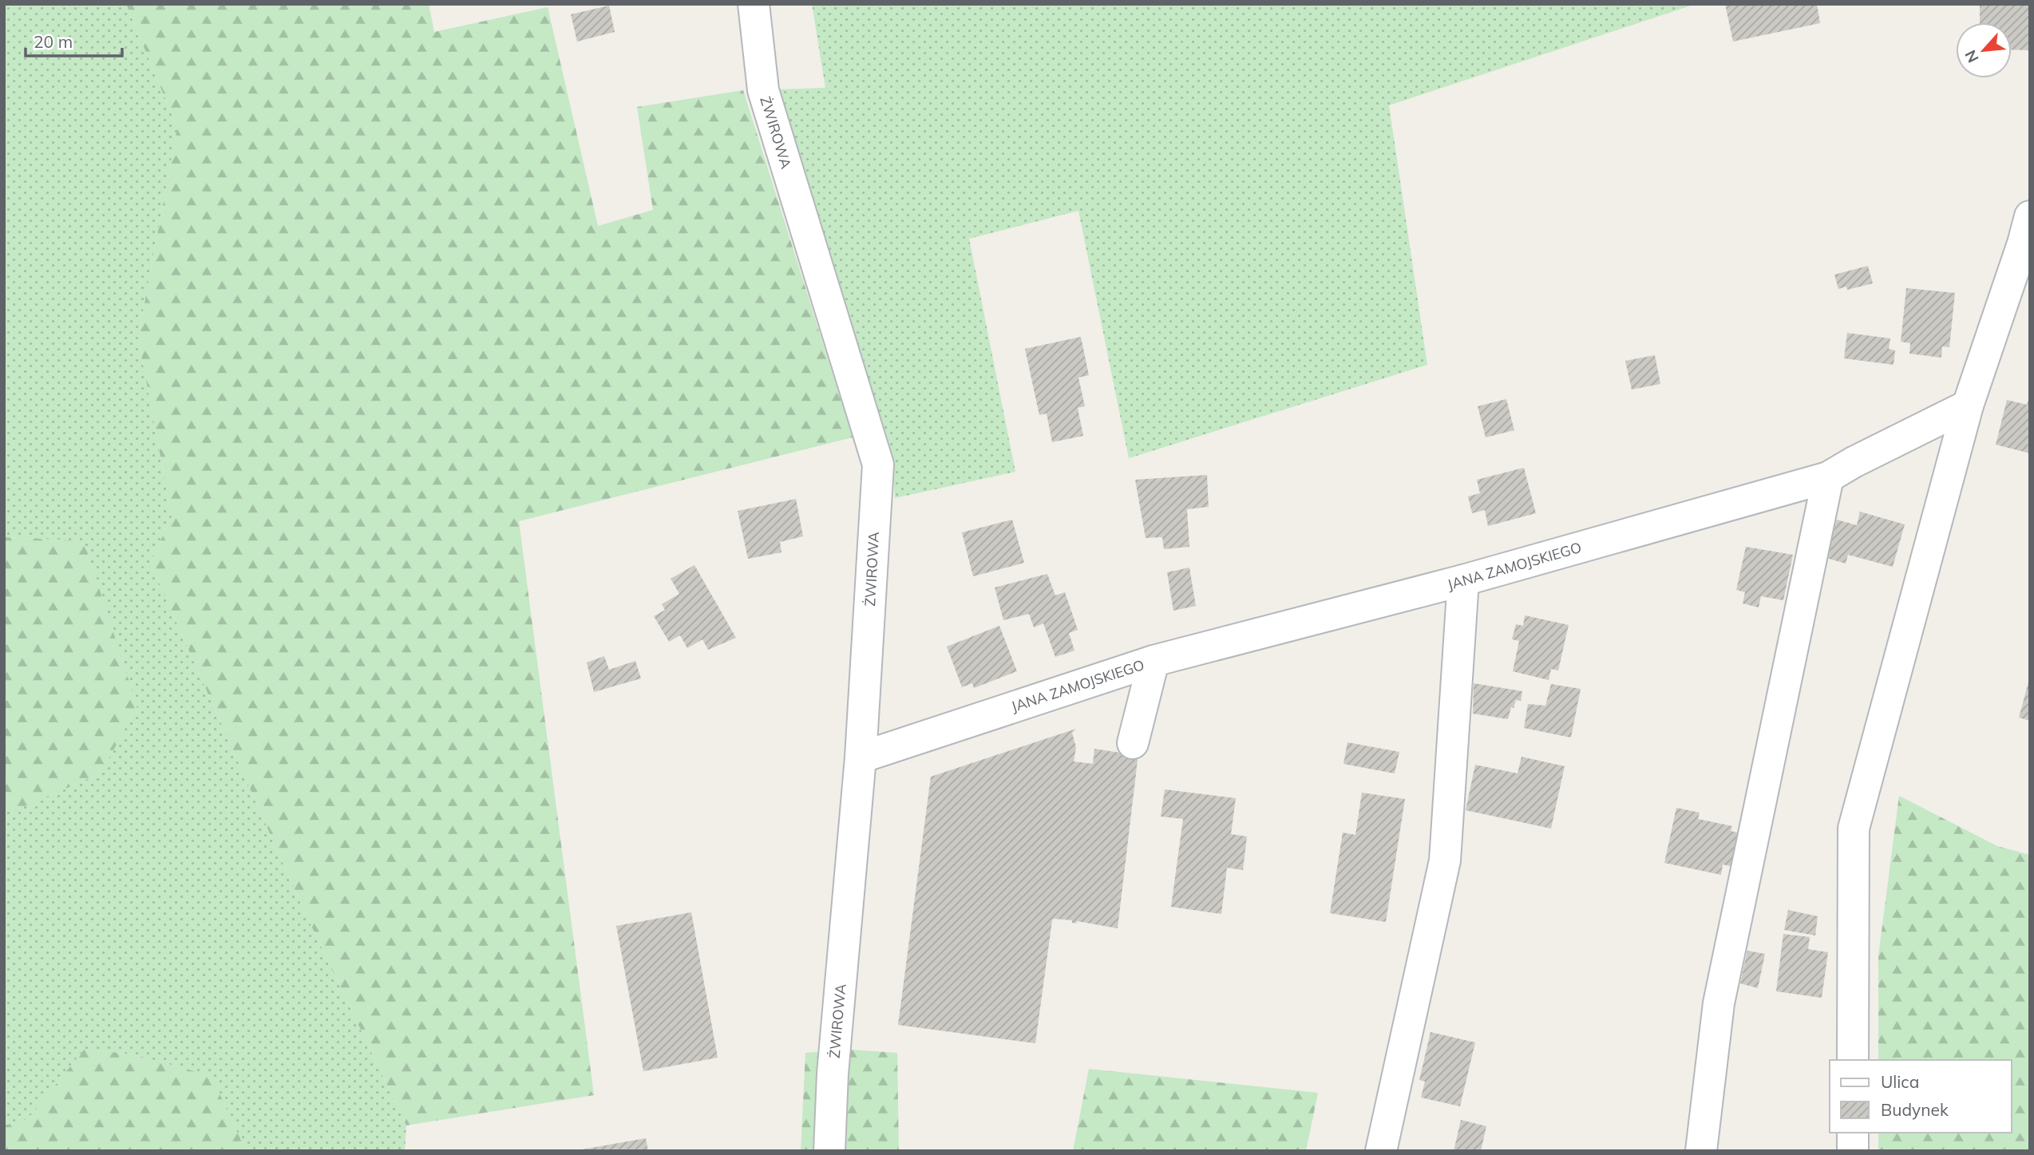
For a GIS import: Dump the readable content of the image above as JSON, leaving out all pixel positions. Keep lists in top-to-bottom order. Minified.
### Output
{"streets":{"street":["ŻWIROWA","JANA ZAMOJSKIEGO"]},"crossings":[["ŻWIROWA","JANA ZAMOJSKIEGO"]],"legend":["Ulica","Budynek"],"scale_bar":"20 m","north":"bottom left"}
